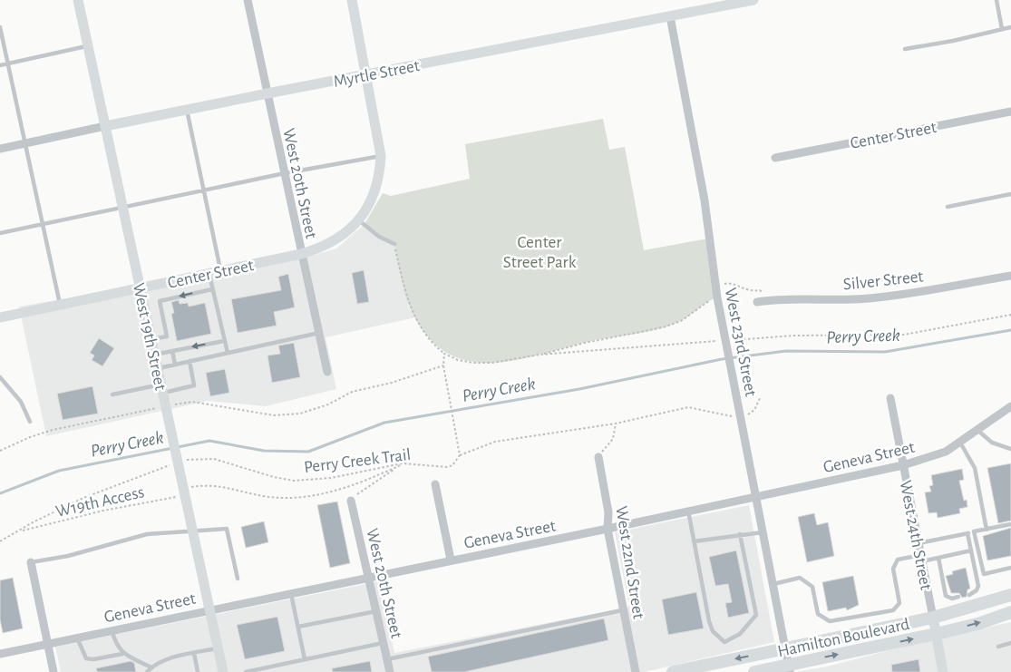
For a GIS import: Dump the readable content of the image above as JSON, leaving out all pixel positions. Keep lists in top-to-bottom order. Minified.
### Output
{"streets":{"main road":["Myrtle Street","Center Street","West 19th Street","West 24th Street","Hamilton Boulevard"],"street":["West 20th Street","Silver Street","West 23rd Street","Geneva Street","West 22nd Street"],"path":["Perry Creek Trail","W19th Access"]},"crossings":[["Myrtle Street","Center Street"],["Myrtle Street","West 20th Street"],["Myrtle Street","West 19th Street"],["Myrtle Street","West 23rd Street"],["Center Street","West 20th Street"],["Center Street","West 19th Street"],["West 20th Street","Geneva Street"],["West 19th Street","Geneva Street"],["West 19th Street","W19th Access"],["West 23rd Street","Geneva Street"],["West 23rd Street","Perry Creek Trail"],["West 23rd Street","Hamilton Boulevard"],["Geneva Street","West 24th Street"],["Geneva Street","West 22nd Street"],["West 24th Street","Hamilton Boulevard"]],"water":["Perry Creek"],"parks":["Center Street Park"]}
